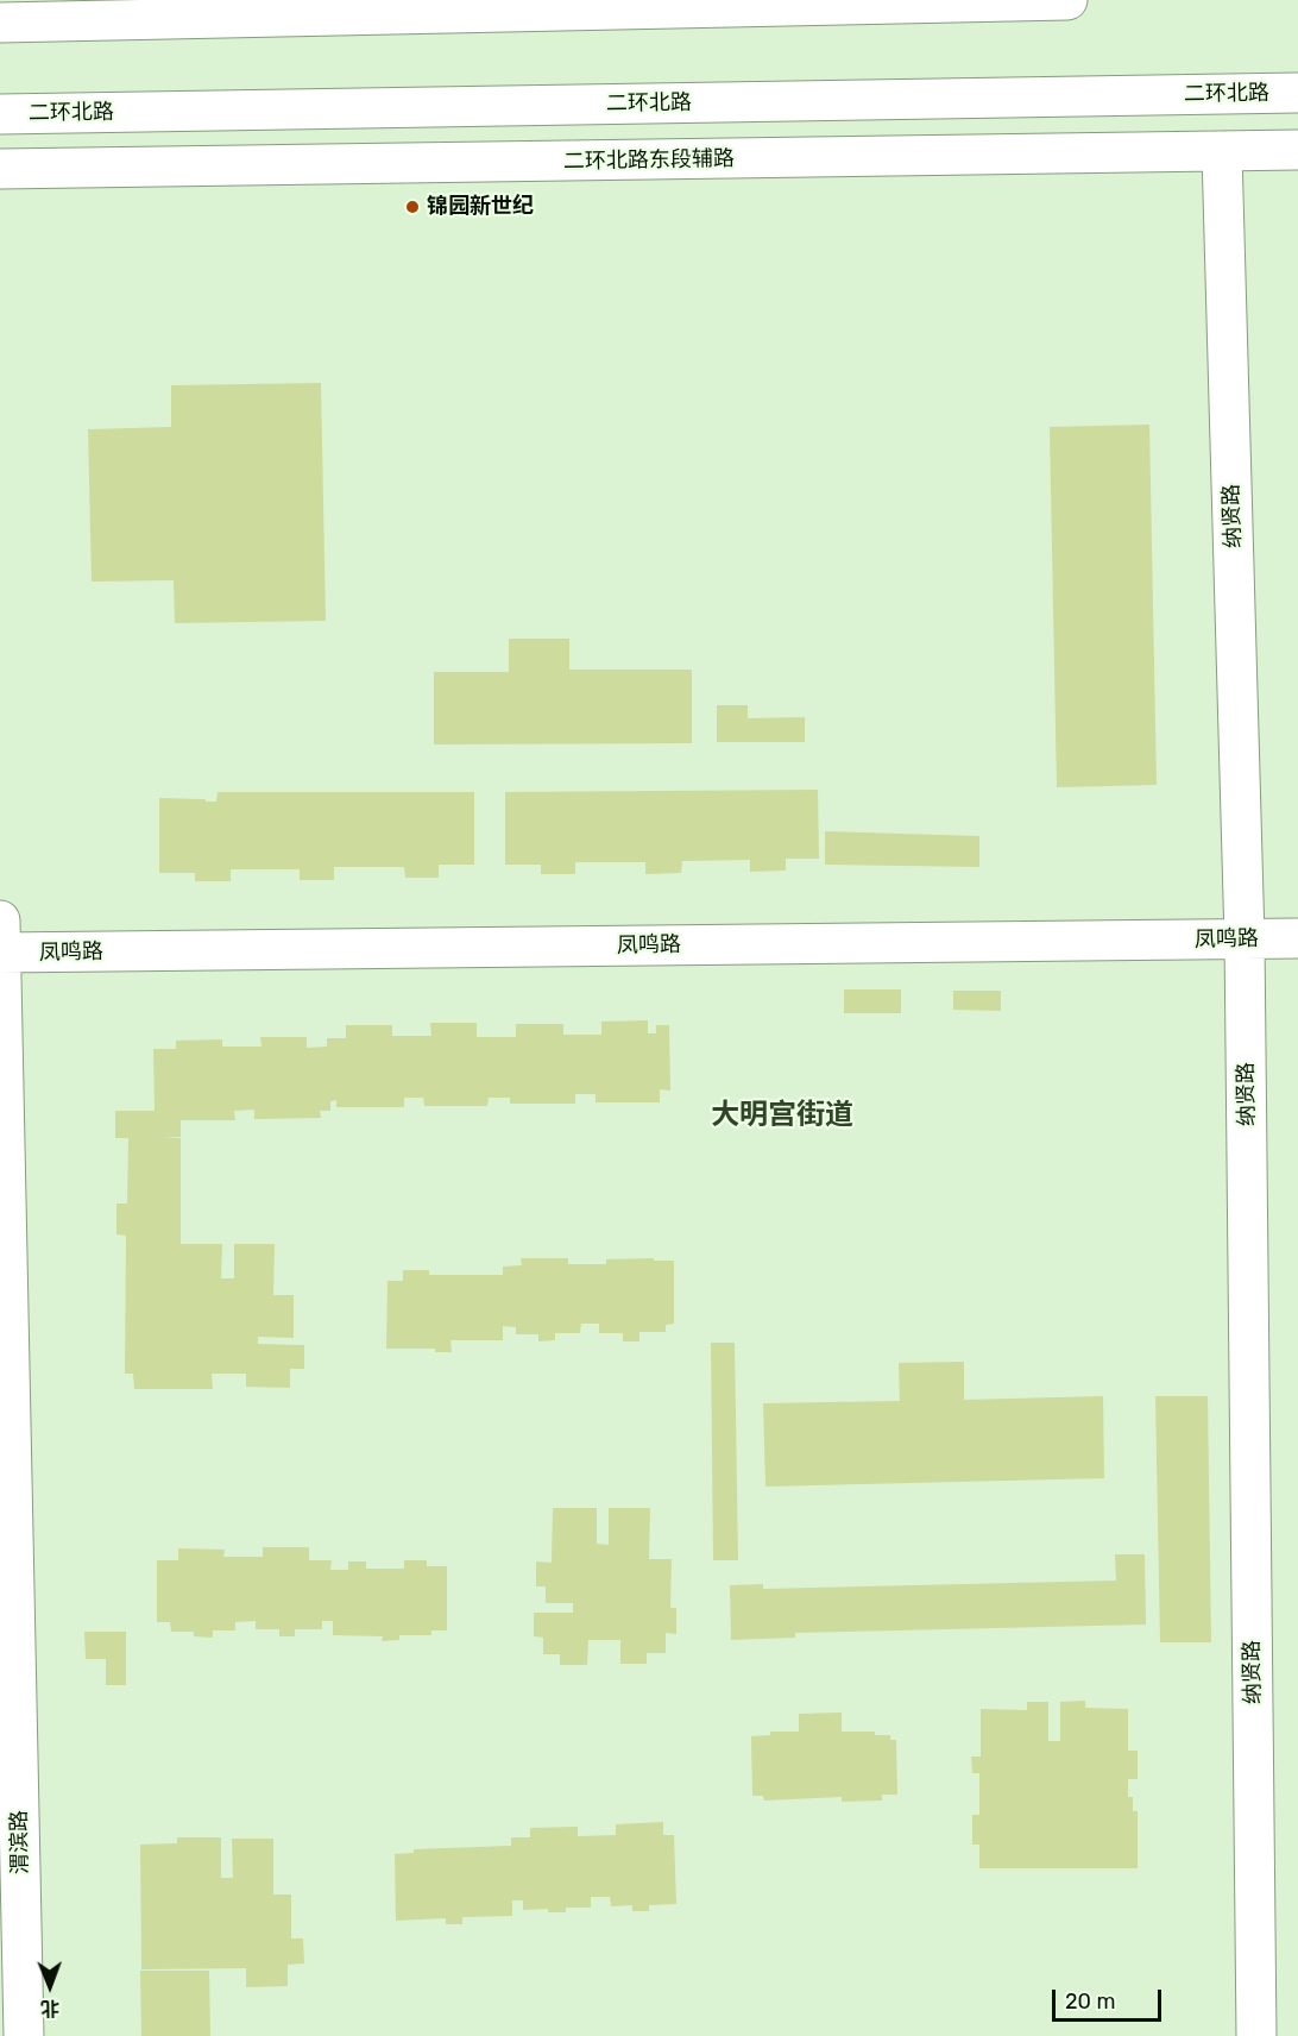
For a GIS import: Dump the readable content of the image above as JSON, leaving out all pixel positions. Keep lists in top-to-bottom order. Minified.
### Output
{"streets":{"main road":["二环北路","二环北路东段辅路","纳贤路","凤鸣路","渭滨路"]},"crossings":[["二环北路东段辅路","纳贤路"],["纳贤路","凤鸣路"],["凤鸣路","渭滨路"]],"districts":["大明宫街道"],"places":["锦园新世纪"],"scale_bar":"20 m","north":"bottom"}
